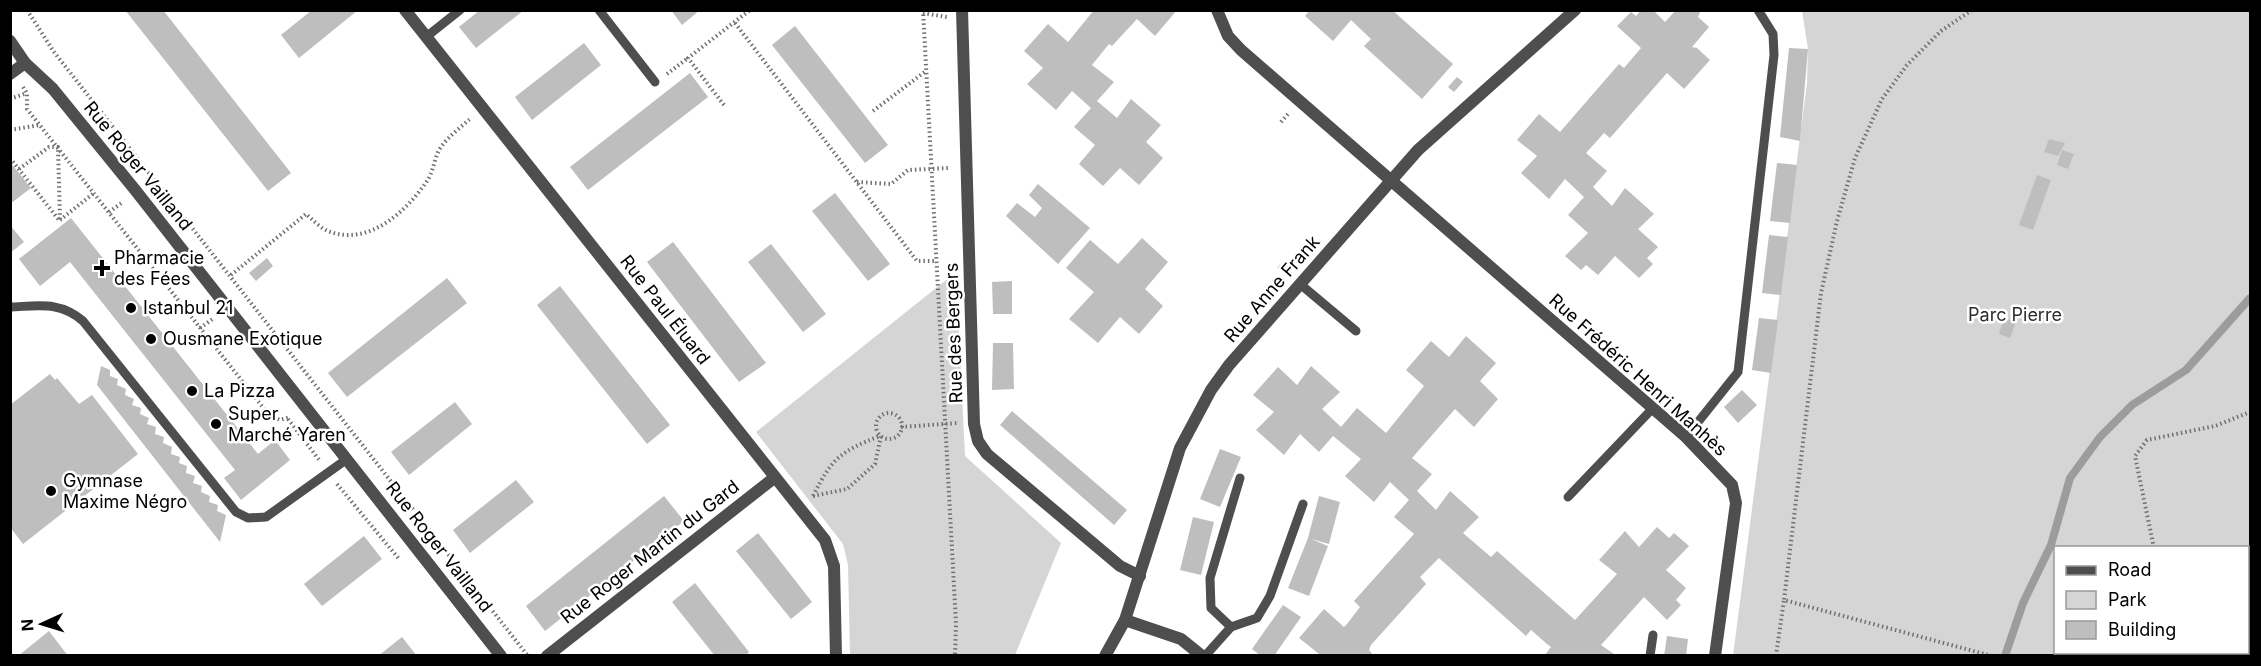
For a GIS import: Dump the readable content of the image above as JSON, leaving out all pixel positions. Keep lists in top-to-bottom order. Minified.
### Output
{"streets":{"street":["Rue Roger Vailland","Rue Anne Frank","Rue Paul Éluard","Rue des Bergers","Rue Frédéric Henri Manhès","Rue Roger Martin du Gard"]},"crossings":[["Rue Anne Frank","Rue des Bergers"],["Rue Anne Frank","Rue Frédéric Henri Manhès"],["Rue Paul Éluard","Rue Roger Martin du Gard"]],"parks":["Parc Pierre"],"places":{"health":["Pharmacie des Fées"],"other":["Istanbul 21","Ousmane Exotique","La Pizza","Super Marché Yaren","Gymnase Maxime Négro"]},"legend":["Road","Park","Building"],"north":"left"}
